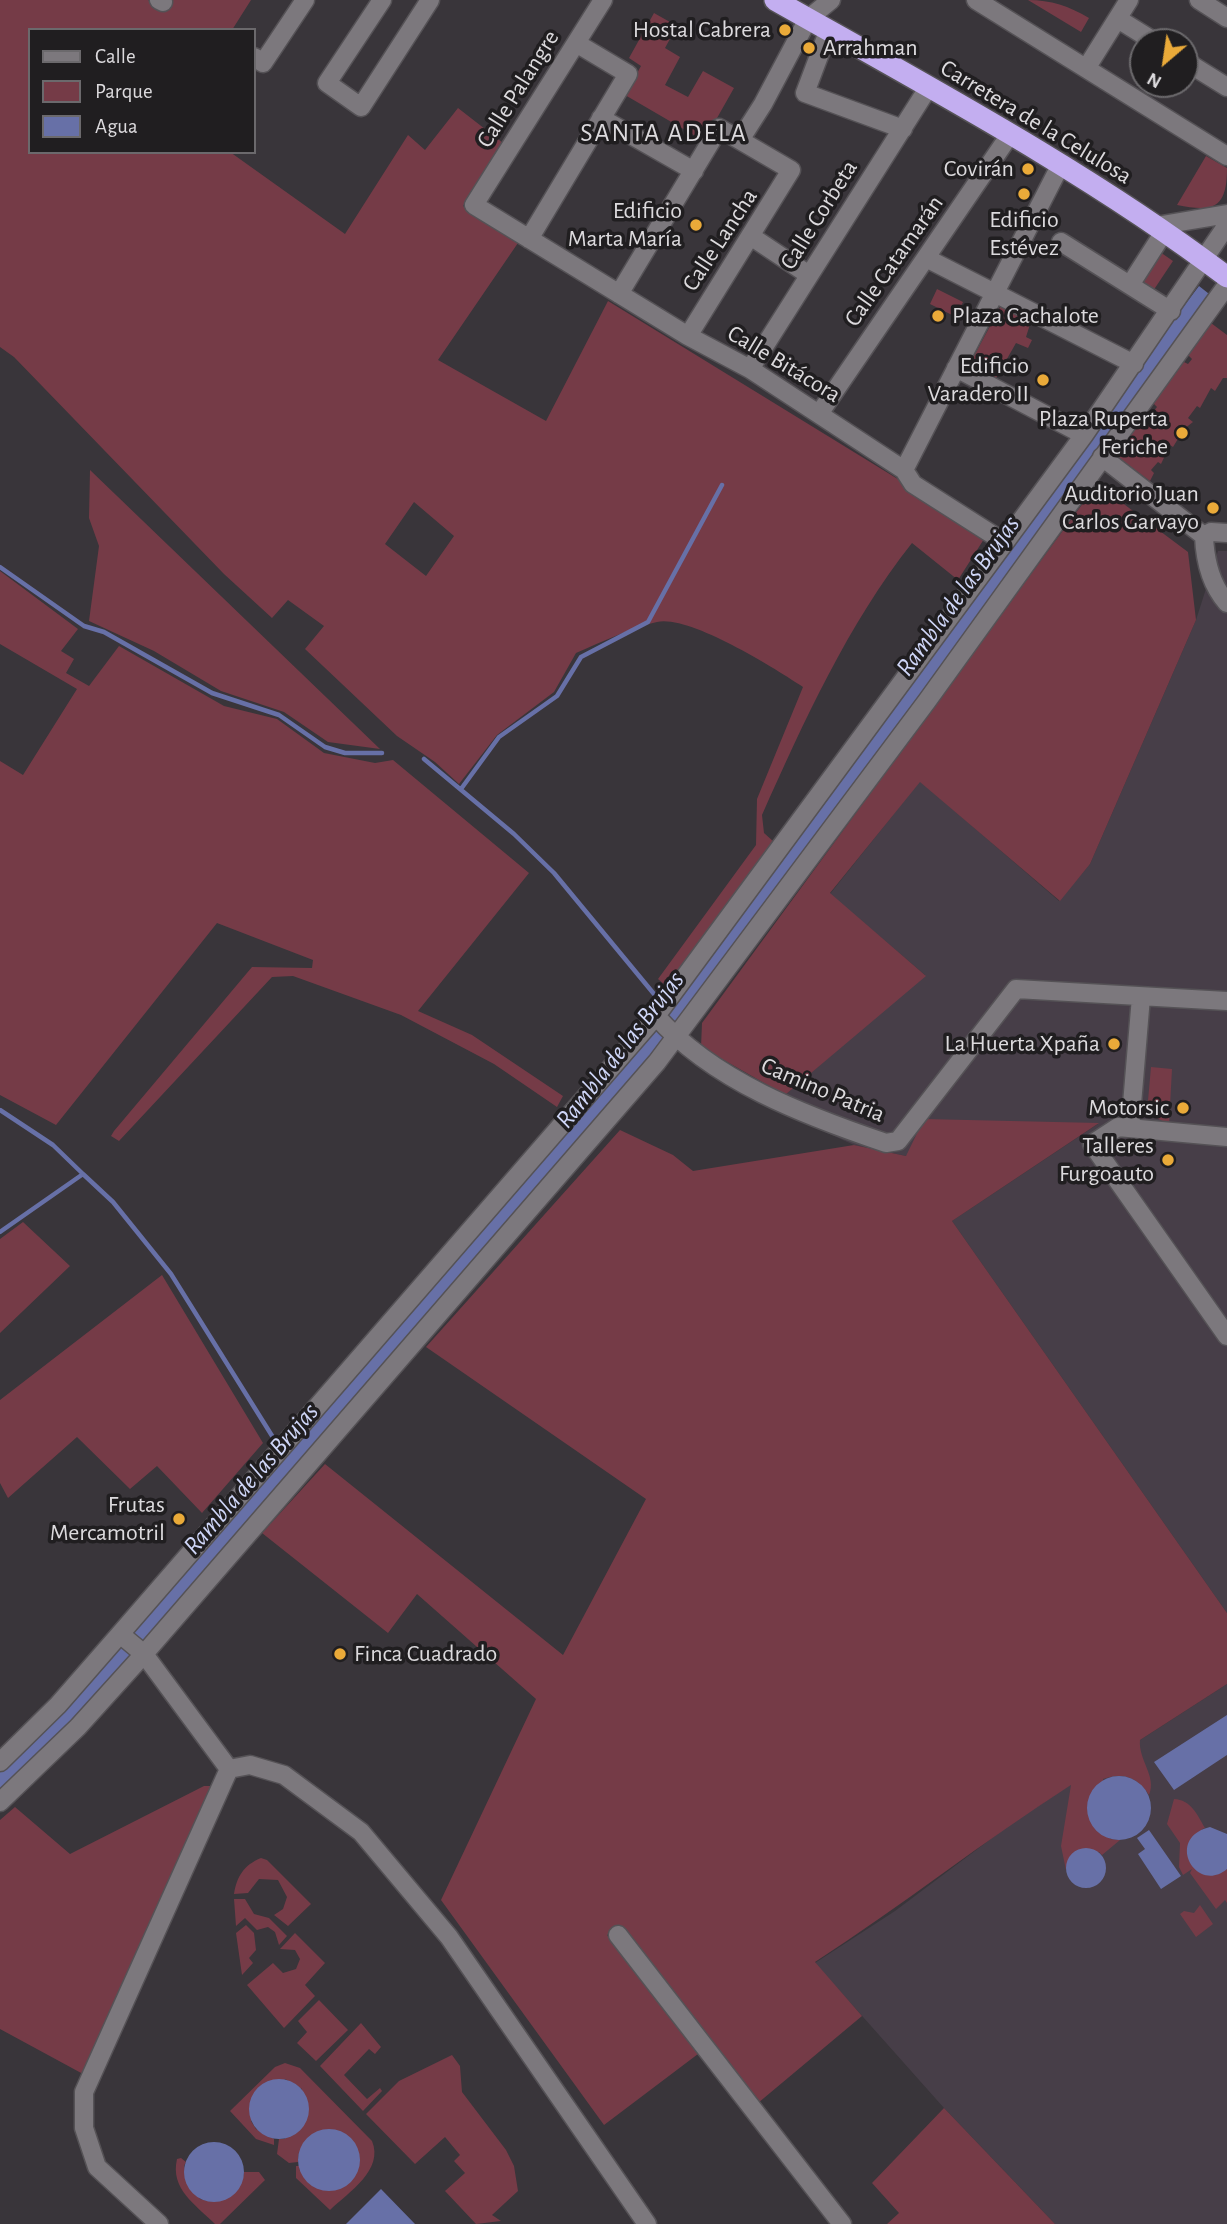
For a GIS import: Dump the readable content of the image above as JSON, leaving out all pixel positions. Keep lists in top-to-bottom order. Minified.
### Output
{"streets":{"highway":["Carretera de la Celulosa"],"street":["Calle Palangre","Calle Corbeta","Calle Lancha","Calle Catamarán","Calle Bitácora","Camino Patria"]},"crossings":[["Calle Palangre","Calle Bitácora"],["Carretera de la Celulosa","Calle Corbeta"],["Carretera de la Celulosa","Calle Catamarán"],["Calle Corbeta","Calle Bitácora"],["Calle Lancha","Calle Bitácora"],["Calle Catamarán","Calle Bitácora"]],"districts":["SANTA ADELA"],"water":["Rambla de las Brujas"],"places":["Hostal Cabrera","Arrahman","Covirán","Edificio Estévez","Edificio Marta María","Plaza Cachalote","Edificio Varadero II","Plaza Ruperta Feriche","Auditorio Juan Carlos Garvayo","La Huerta Xpaña","Motorsic","Talleres Furgoauto","Frutas Mercamotril","Finca Cuadrado"],"legend":["Calle","Parque","Agua"],"north":"bottom left"}
